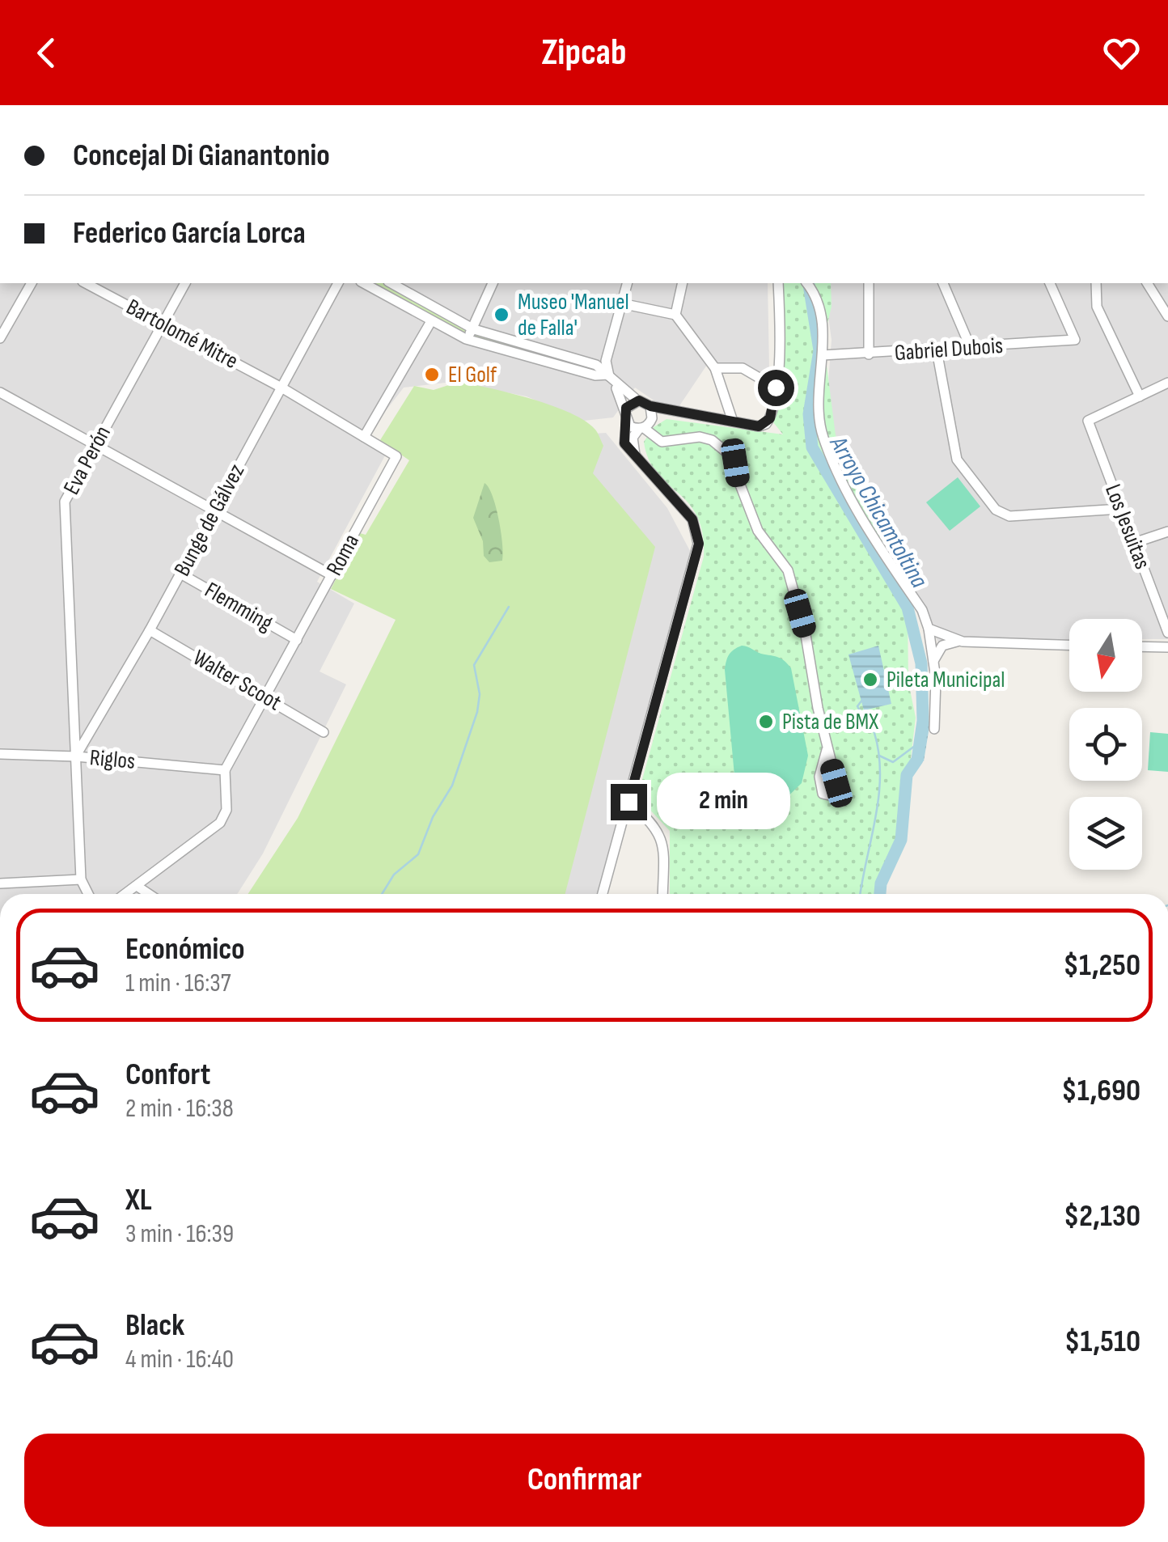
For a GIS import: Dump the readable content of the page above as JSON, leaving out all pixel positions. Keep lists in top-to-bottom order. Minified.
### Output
{"streets":{"street":["Bartolomé Mitre","Gabriel Dubois","Eva Perón","Bunge de Gálvez","Los Jesuitas","Roma","Flemming","Walter Scoot","Riglos"]},"crossings":[["Bartolomé Mitre","Eva Perón"],["Bartolomé Mitre","Bunge de Gálvez"],["Bartolomé Mitre","Roma"],["Eva Perón","Bunge de Gálvez"],["Eva Perón","Riglos"],["Bunge de Gálvez","Roma"],["Bunge de Gálvez","Flemming"],["Bunge de Gálvez","Walter Scoot"],["Bunge de Gálvez","Riglos"],["Roma","Flemming"],["Roma","Walter Scoot"],["Roma","Riglos"]],"water":["Arroyo Chicamtoltina"],"places":["Museo 'Manuel de Falla'","El Golf","Pileta Municipal","Pista de BMX"],"north":"bottom","page":{"header":"Zipcab","banner":["Concejal Di Gianantonio","Federico García Lorca"],"bubble":"2 min","list":[{"name":"Económico","note":"1 min · 16:37","value":"$1,250"},{"name":"Confort","note":"2 min · 16:38","value":"$1,690"},{"name":"XL","note":"3 min · 16:39","value":"$2,130"},{"name":"Black","note":"4 min · 16:40","value":"$1,510"}],"buttons":"Confirmar"}}
